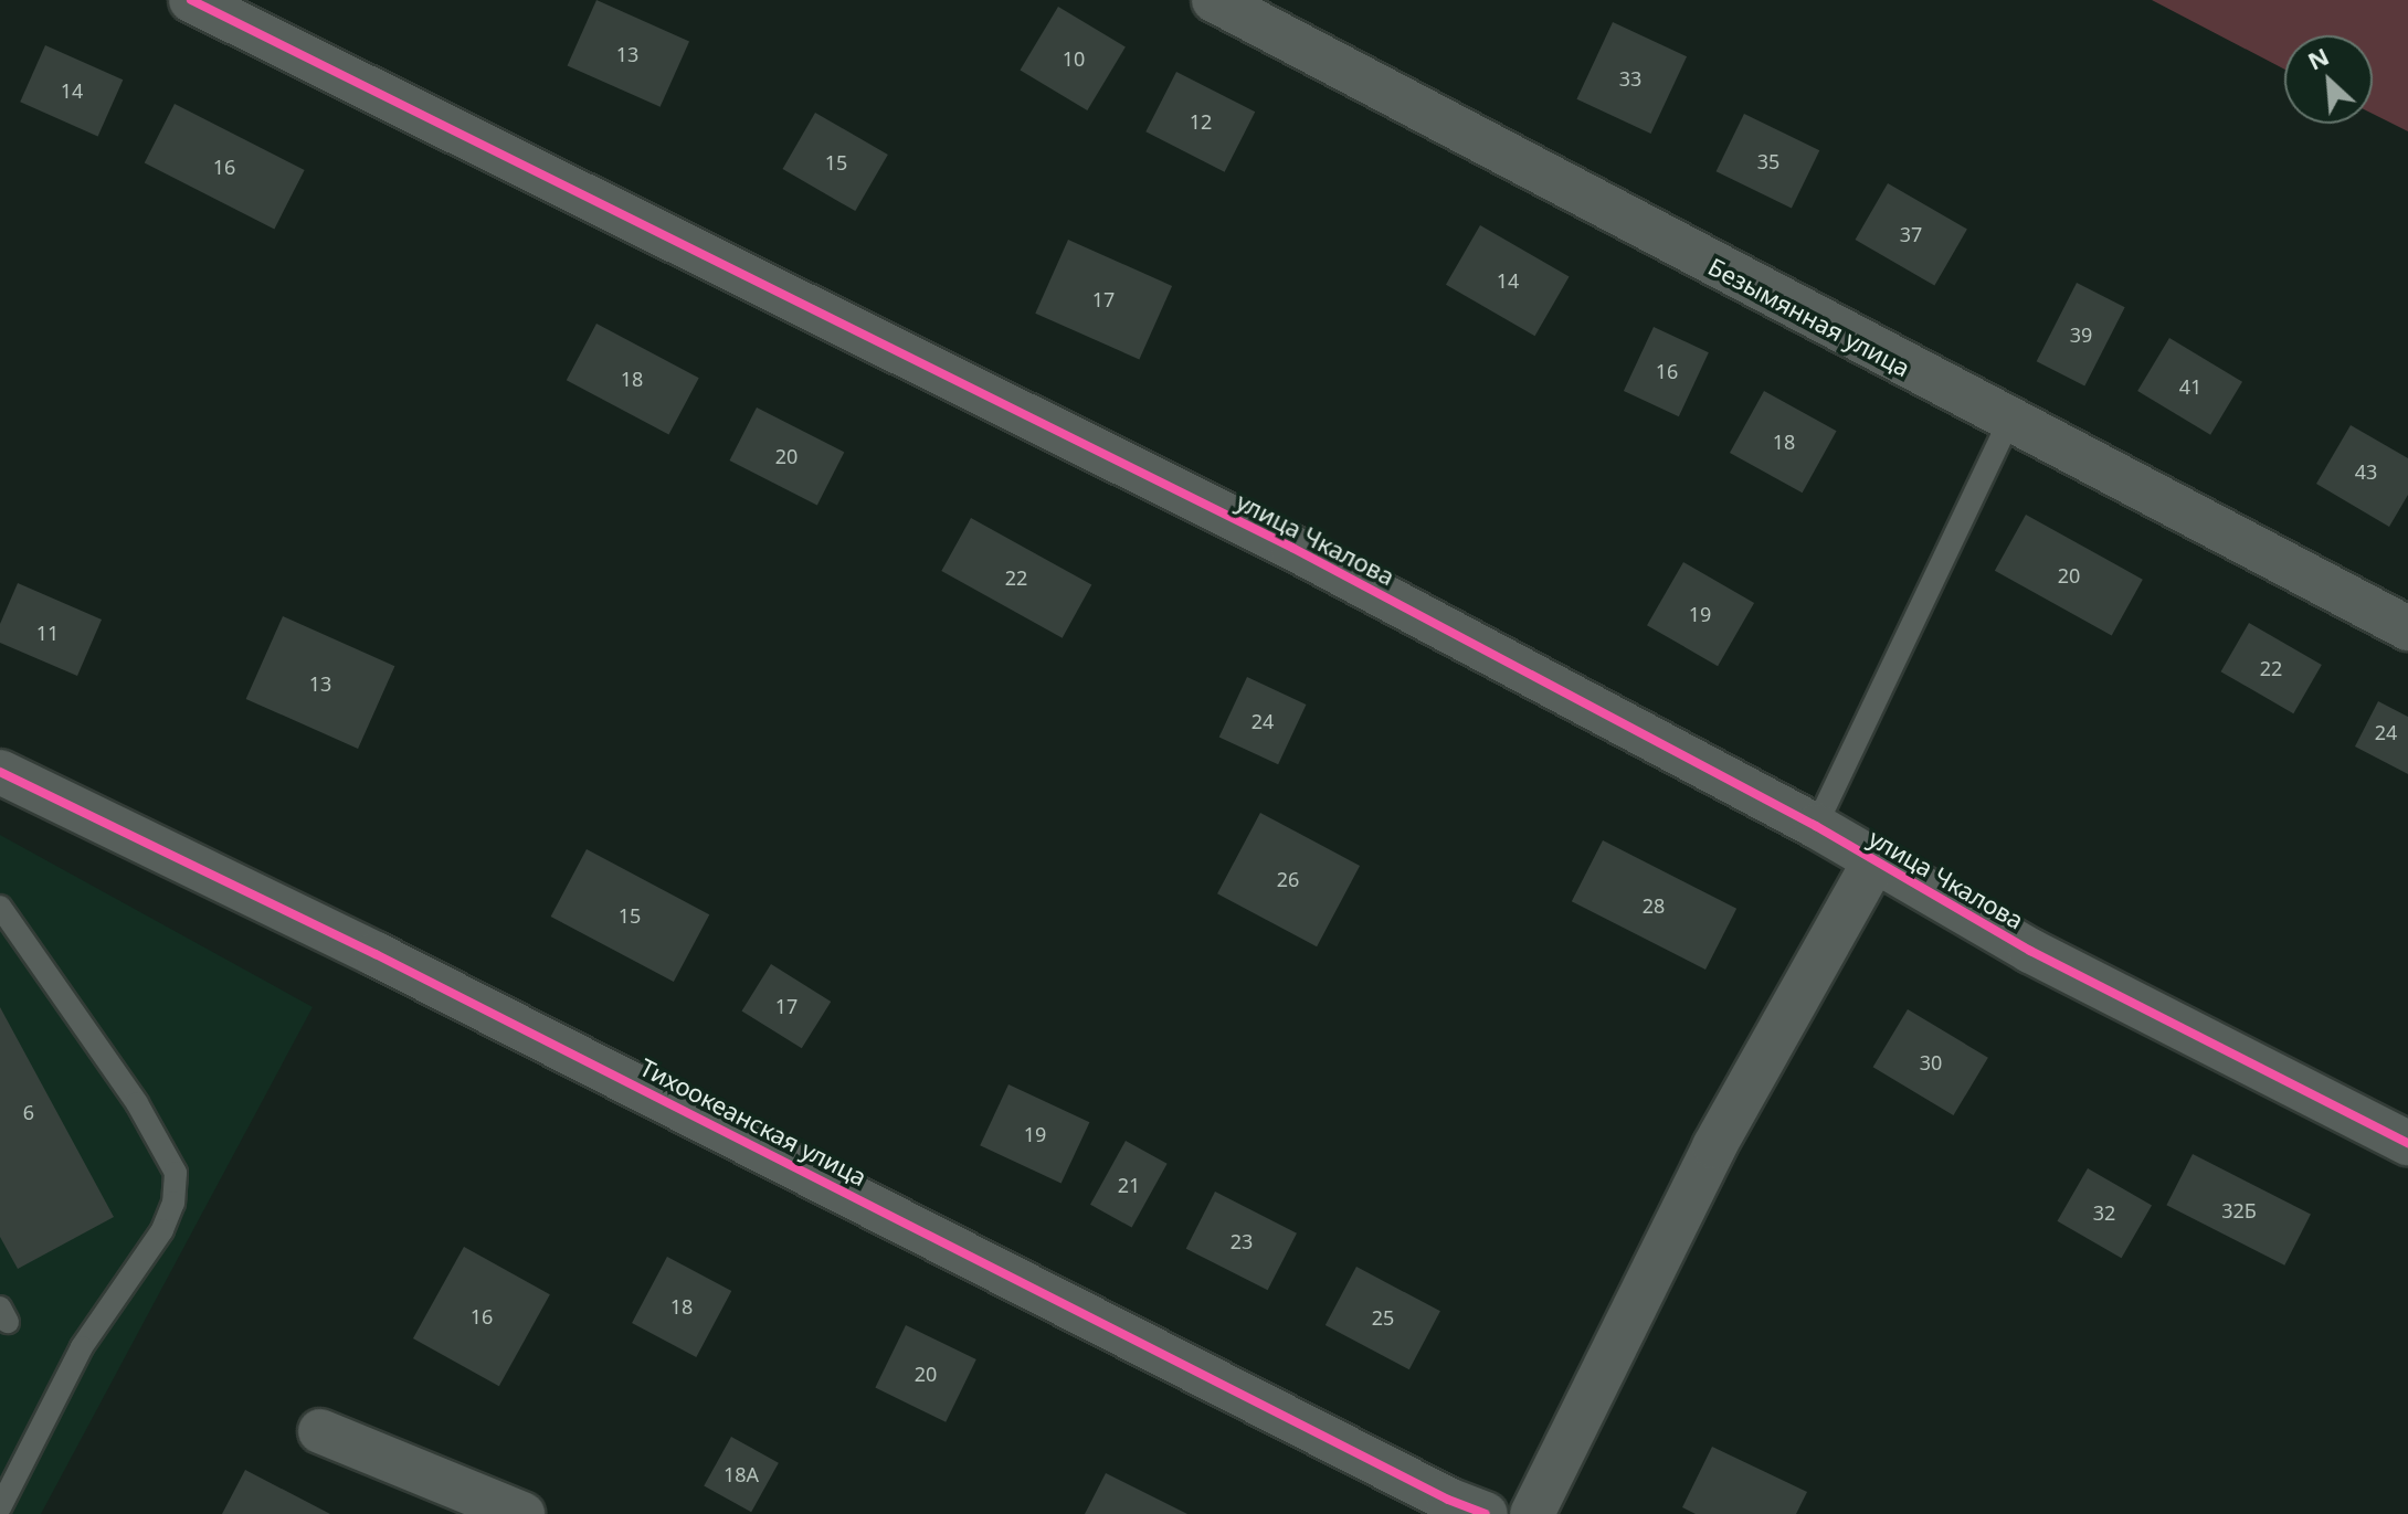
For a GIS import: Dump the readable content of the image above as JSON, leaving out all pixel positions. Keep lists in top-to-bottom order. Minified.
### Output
{"streets":{"street":["Безымянная улица","улица Чкалова","Тихоокеанская улица"]},"house_numbers":["13","10","33","14","12","35","15","16","37","14","17","39","16","18","41","18","20","43","20","22","19","11","22","13","24","24","26","28","15","17","30","6","19","21","32Б","32","23","18","16","25","20","18А"],"north":"top left"}
